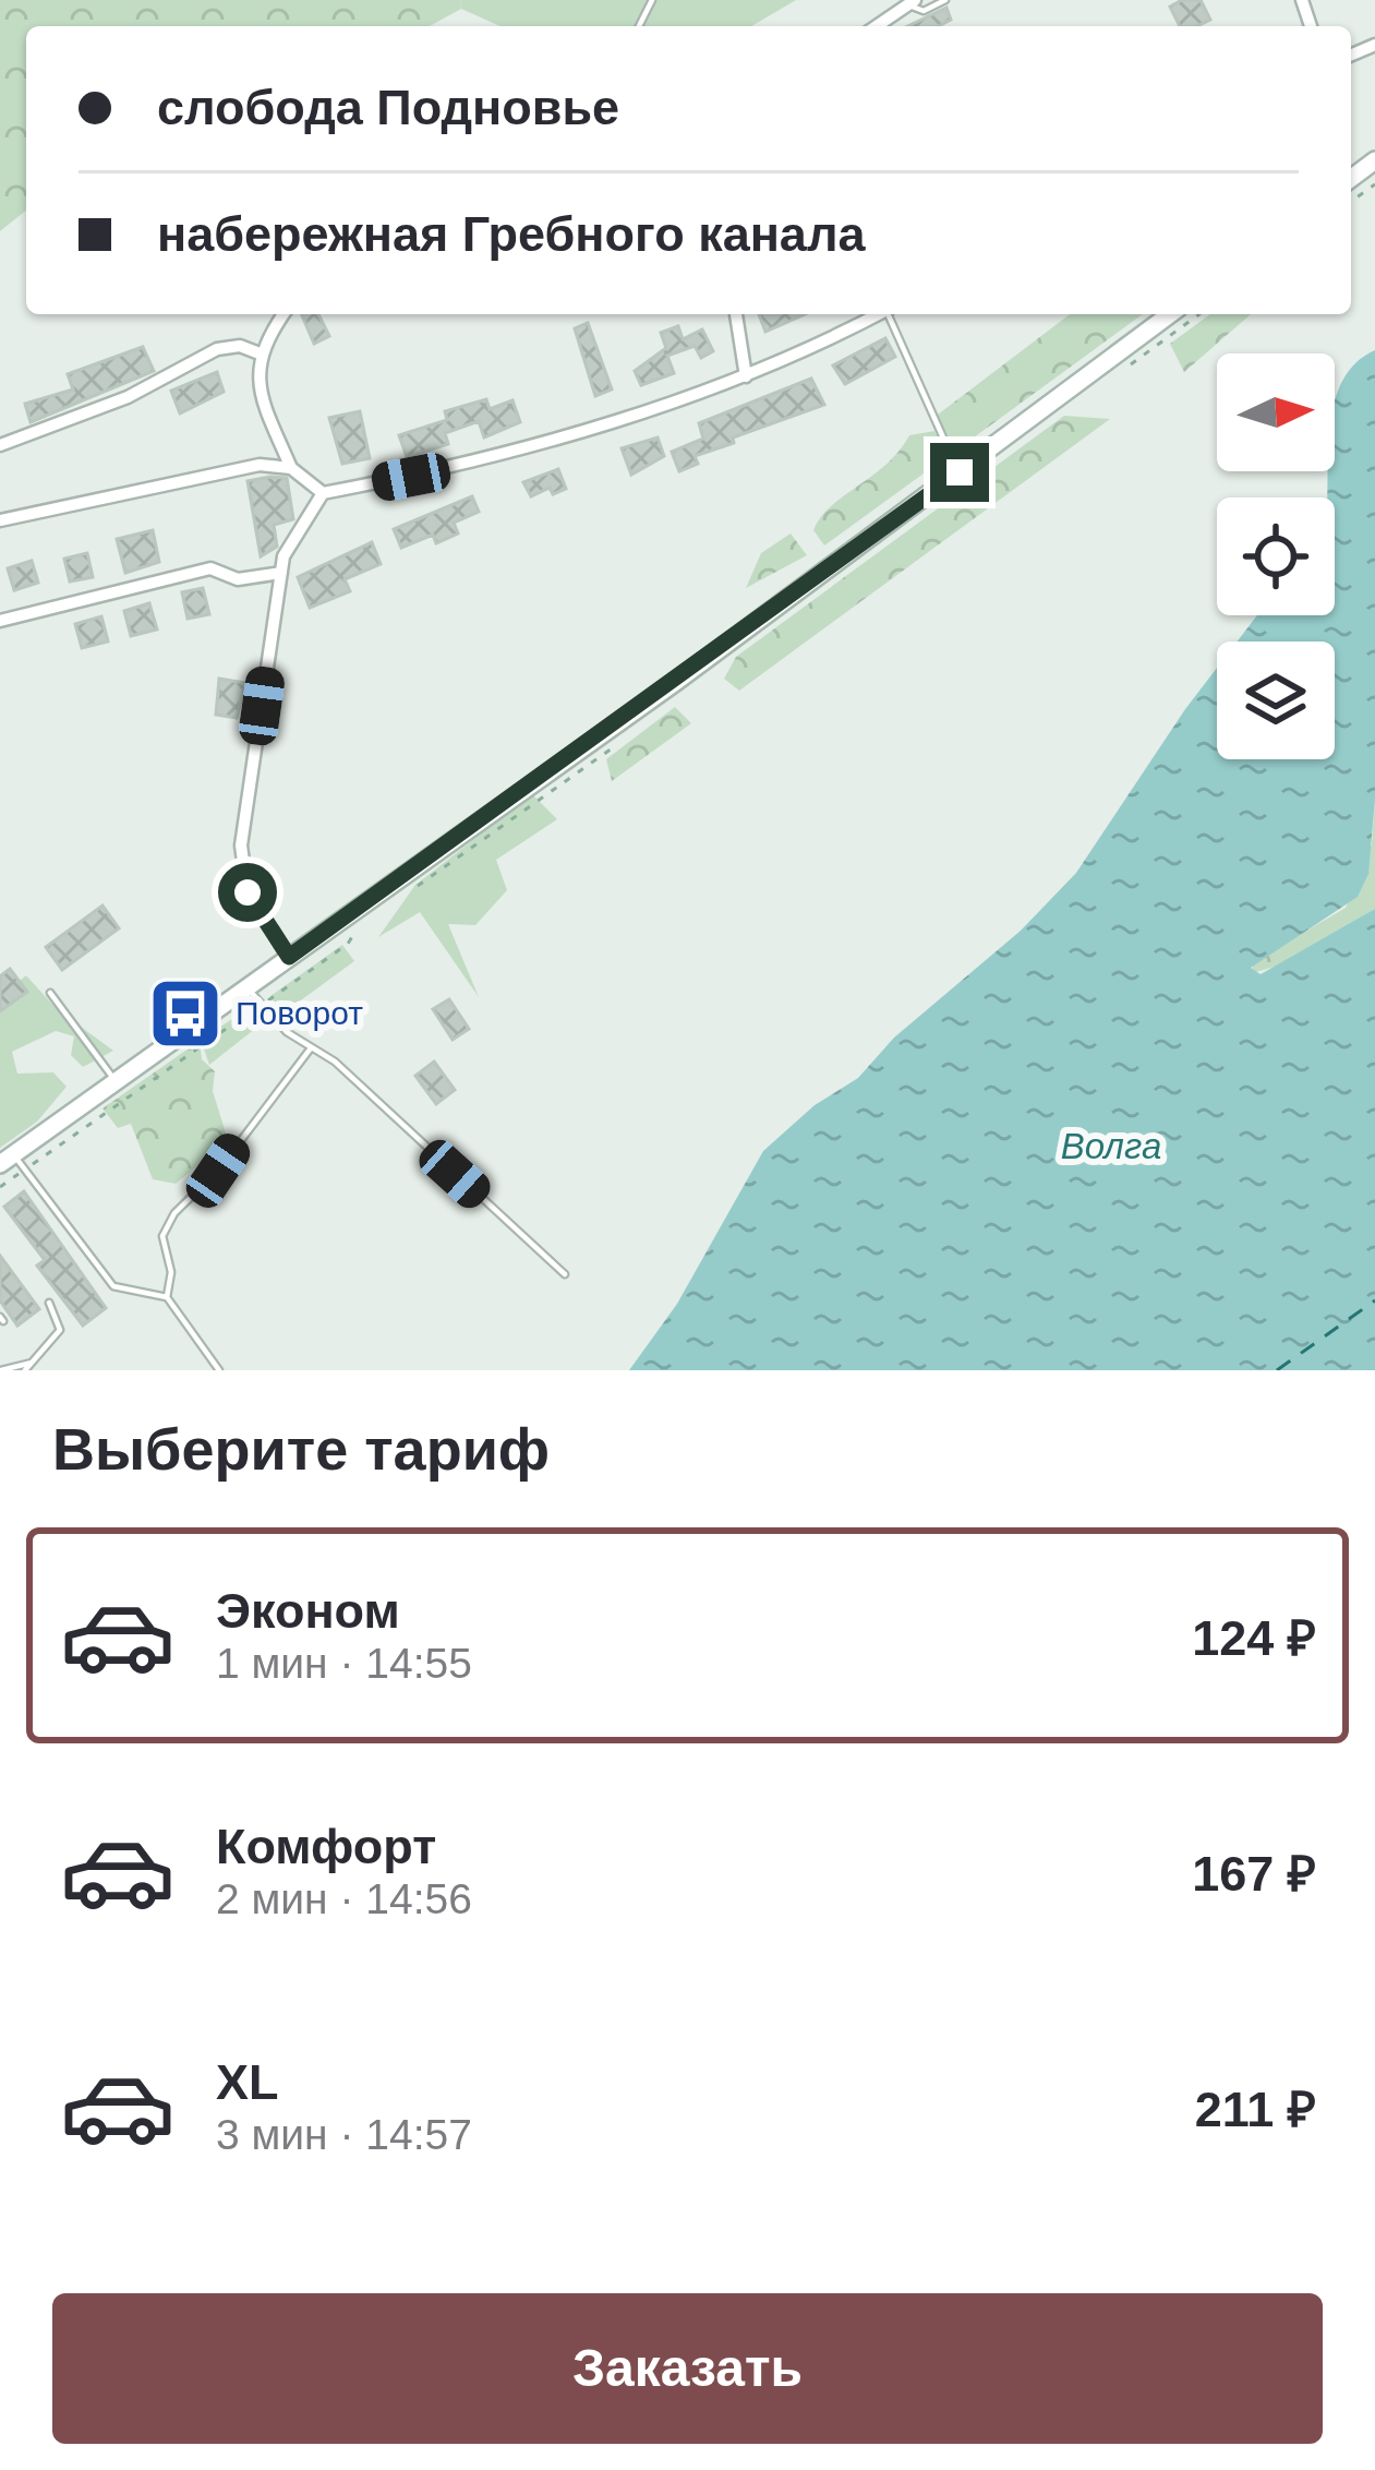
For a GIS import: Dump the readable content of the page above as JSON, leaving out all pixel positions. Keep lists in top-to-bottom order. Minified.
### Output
{"water":["Волга"],"places":{"bus stop":["Поворот"]},"north":"right","page":{"banner":["слобода Подновье","набережная Гребного канала"],"heading":"Выберите тариф","list":[{"name":"Эконом","note":"1 мин · 14:55","value":"124 ₽"},{"name":"Комфорт","note":"2 мин · 14:56","value":"167 ₽"},{"name":"XL","note":"3 мин · 14:57","value":"211 ₽"}],"buttons":"Заказать"}}
